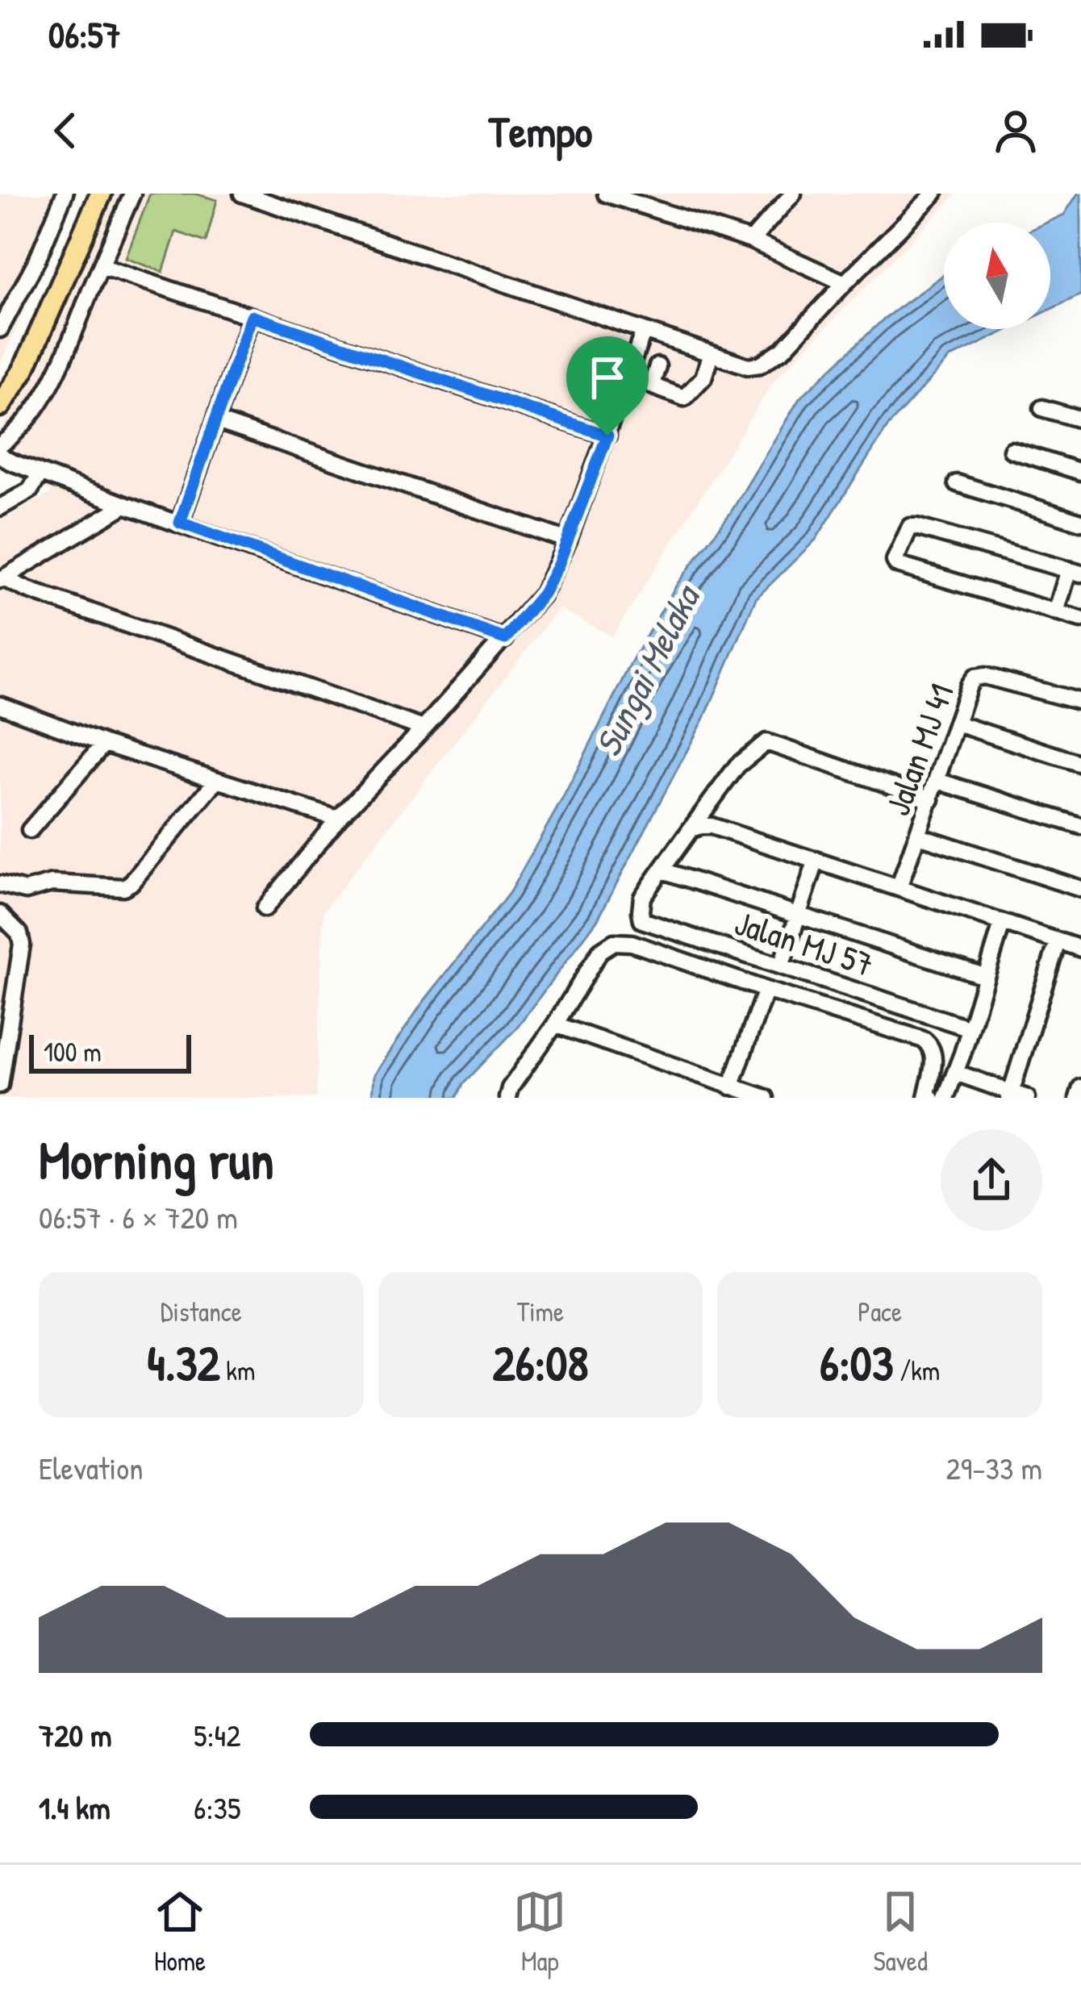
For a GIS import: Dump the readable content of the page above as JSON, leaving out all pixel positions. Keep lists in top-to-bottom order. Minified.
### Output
{"streets":{"street":["Jalan MJ 41","Jalan MJ 57"]},"water":["Sungai Melaka"],"scale_bar":"100 m","north":"top","page":{"status":"06:57","header":"Tempo","scale":"100 m","heading":["Morning run","06:57 · 6 × 720 m"],"stats":[["Distance","4.32 km"],["Time","26:08"],["Pace","6:03 /km"]],"chart":["Elevation","29–33 m"],"list":[{"name":"720 m","note":"5:42"},{"name":"1.4 km","note":"6:35"}],"tabs":["Home","Map","Saved"]}}
